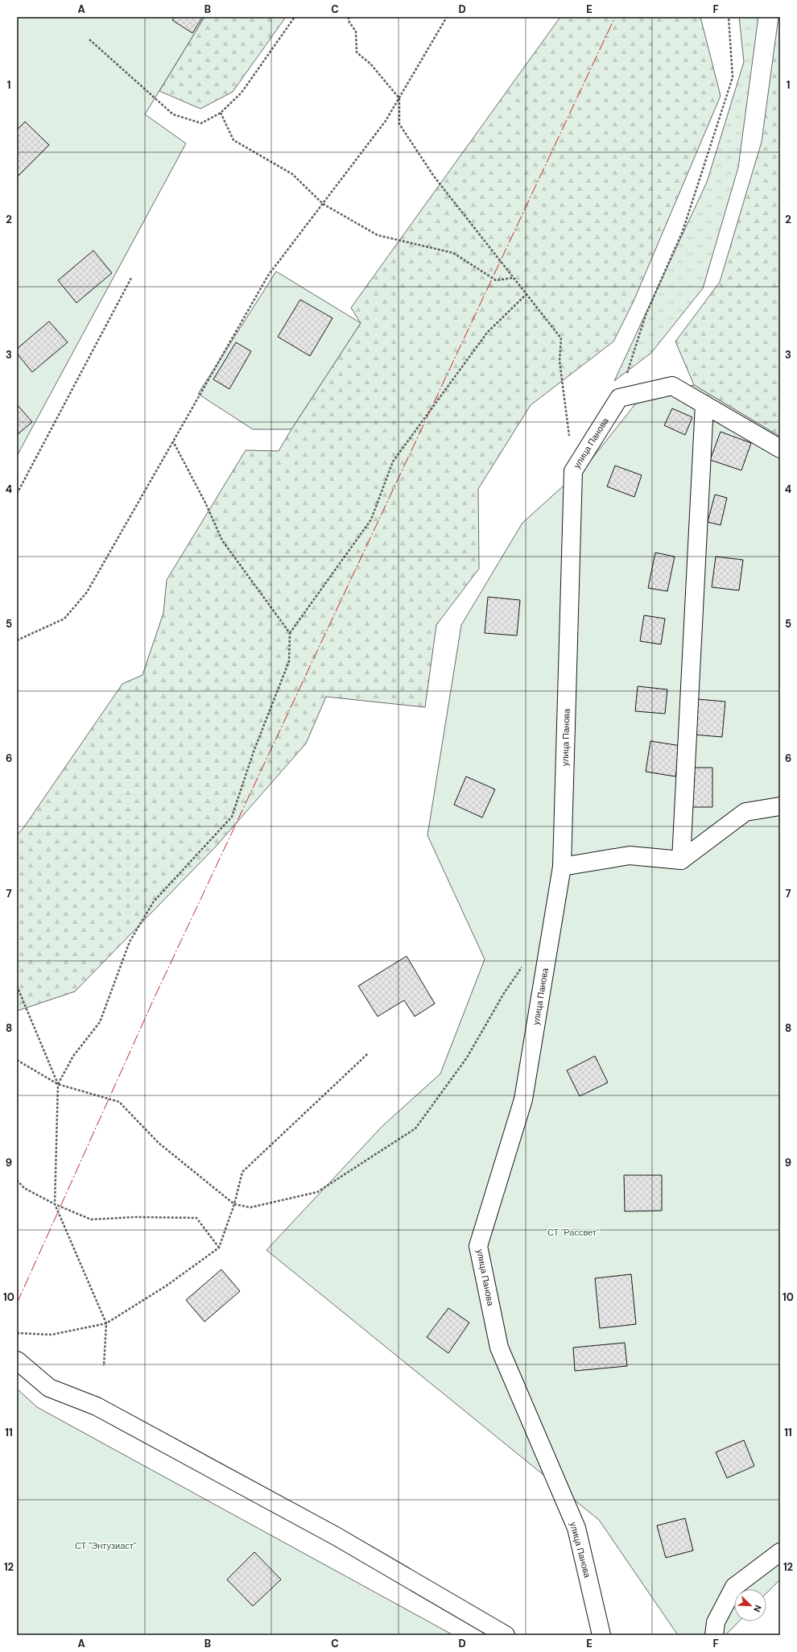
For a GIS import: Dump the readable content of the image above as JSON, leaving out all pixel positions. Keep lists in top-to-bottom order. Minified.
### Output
{"streets":{"street":["улица Панова"]},"parks":["СТ \"Рассвет\"","СТ \"Энтузиаст\""],"north":"bottom right","grid":{"columns":["A","B","C","D","E","F"],"rows":["1","2","3","4","5","6","7","8","9","10","11","12"]}}
